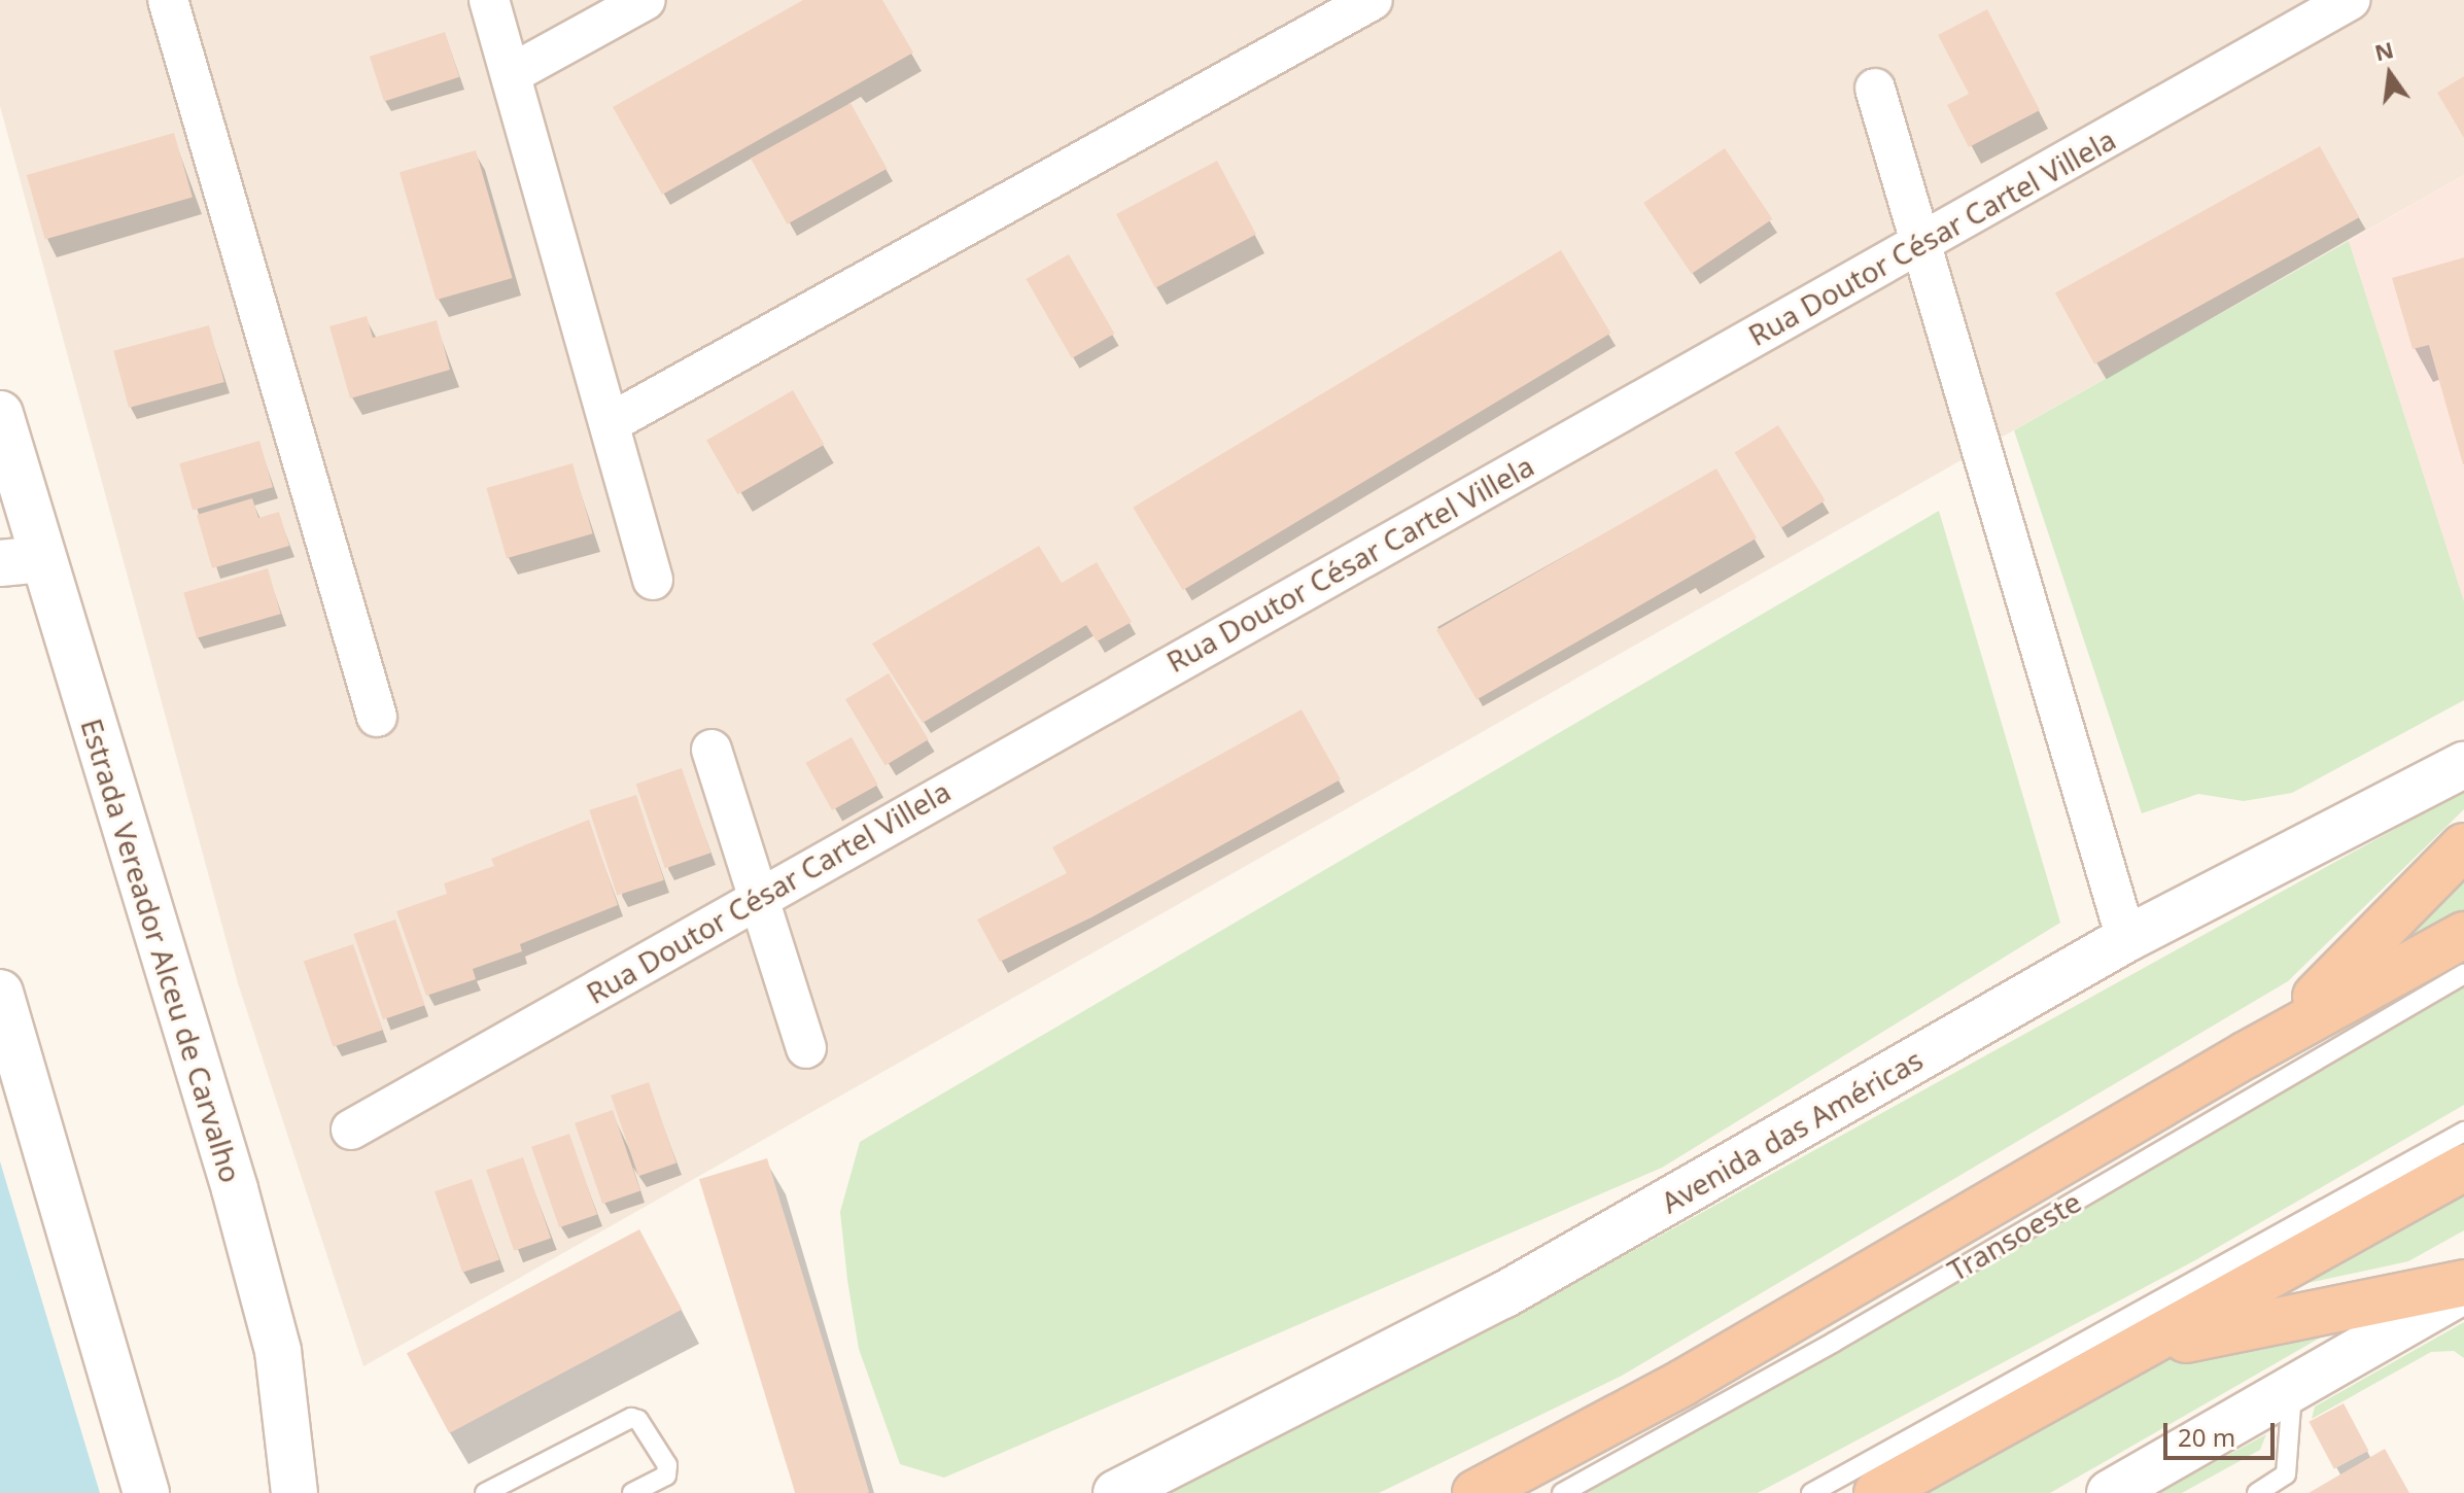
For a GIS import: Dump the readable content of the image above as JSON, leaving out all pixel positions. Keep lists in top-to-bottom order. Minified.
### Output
{"streets":{"main road":["Estrada Vereador Alceu de Carvalho","Avenida das Américas"],"street":["Rua Doutor César Cartel Villela"],"lane":["Transoeste"]},"scale_bar":"20 m","north":"top"}
